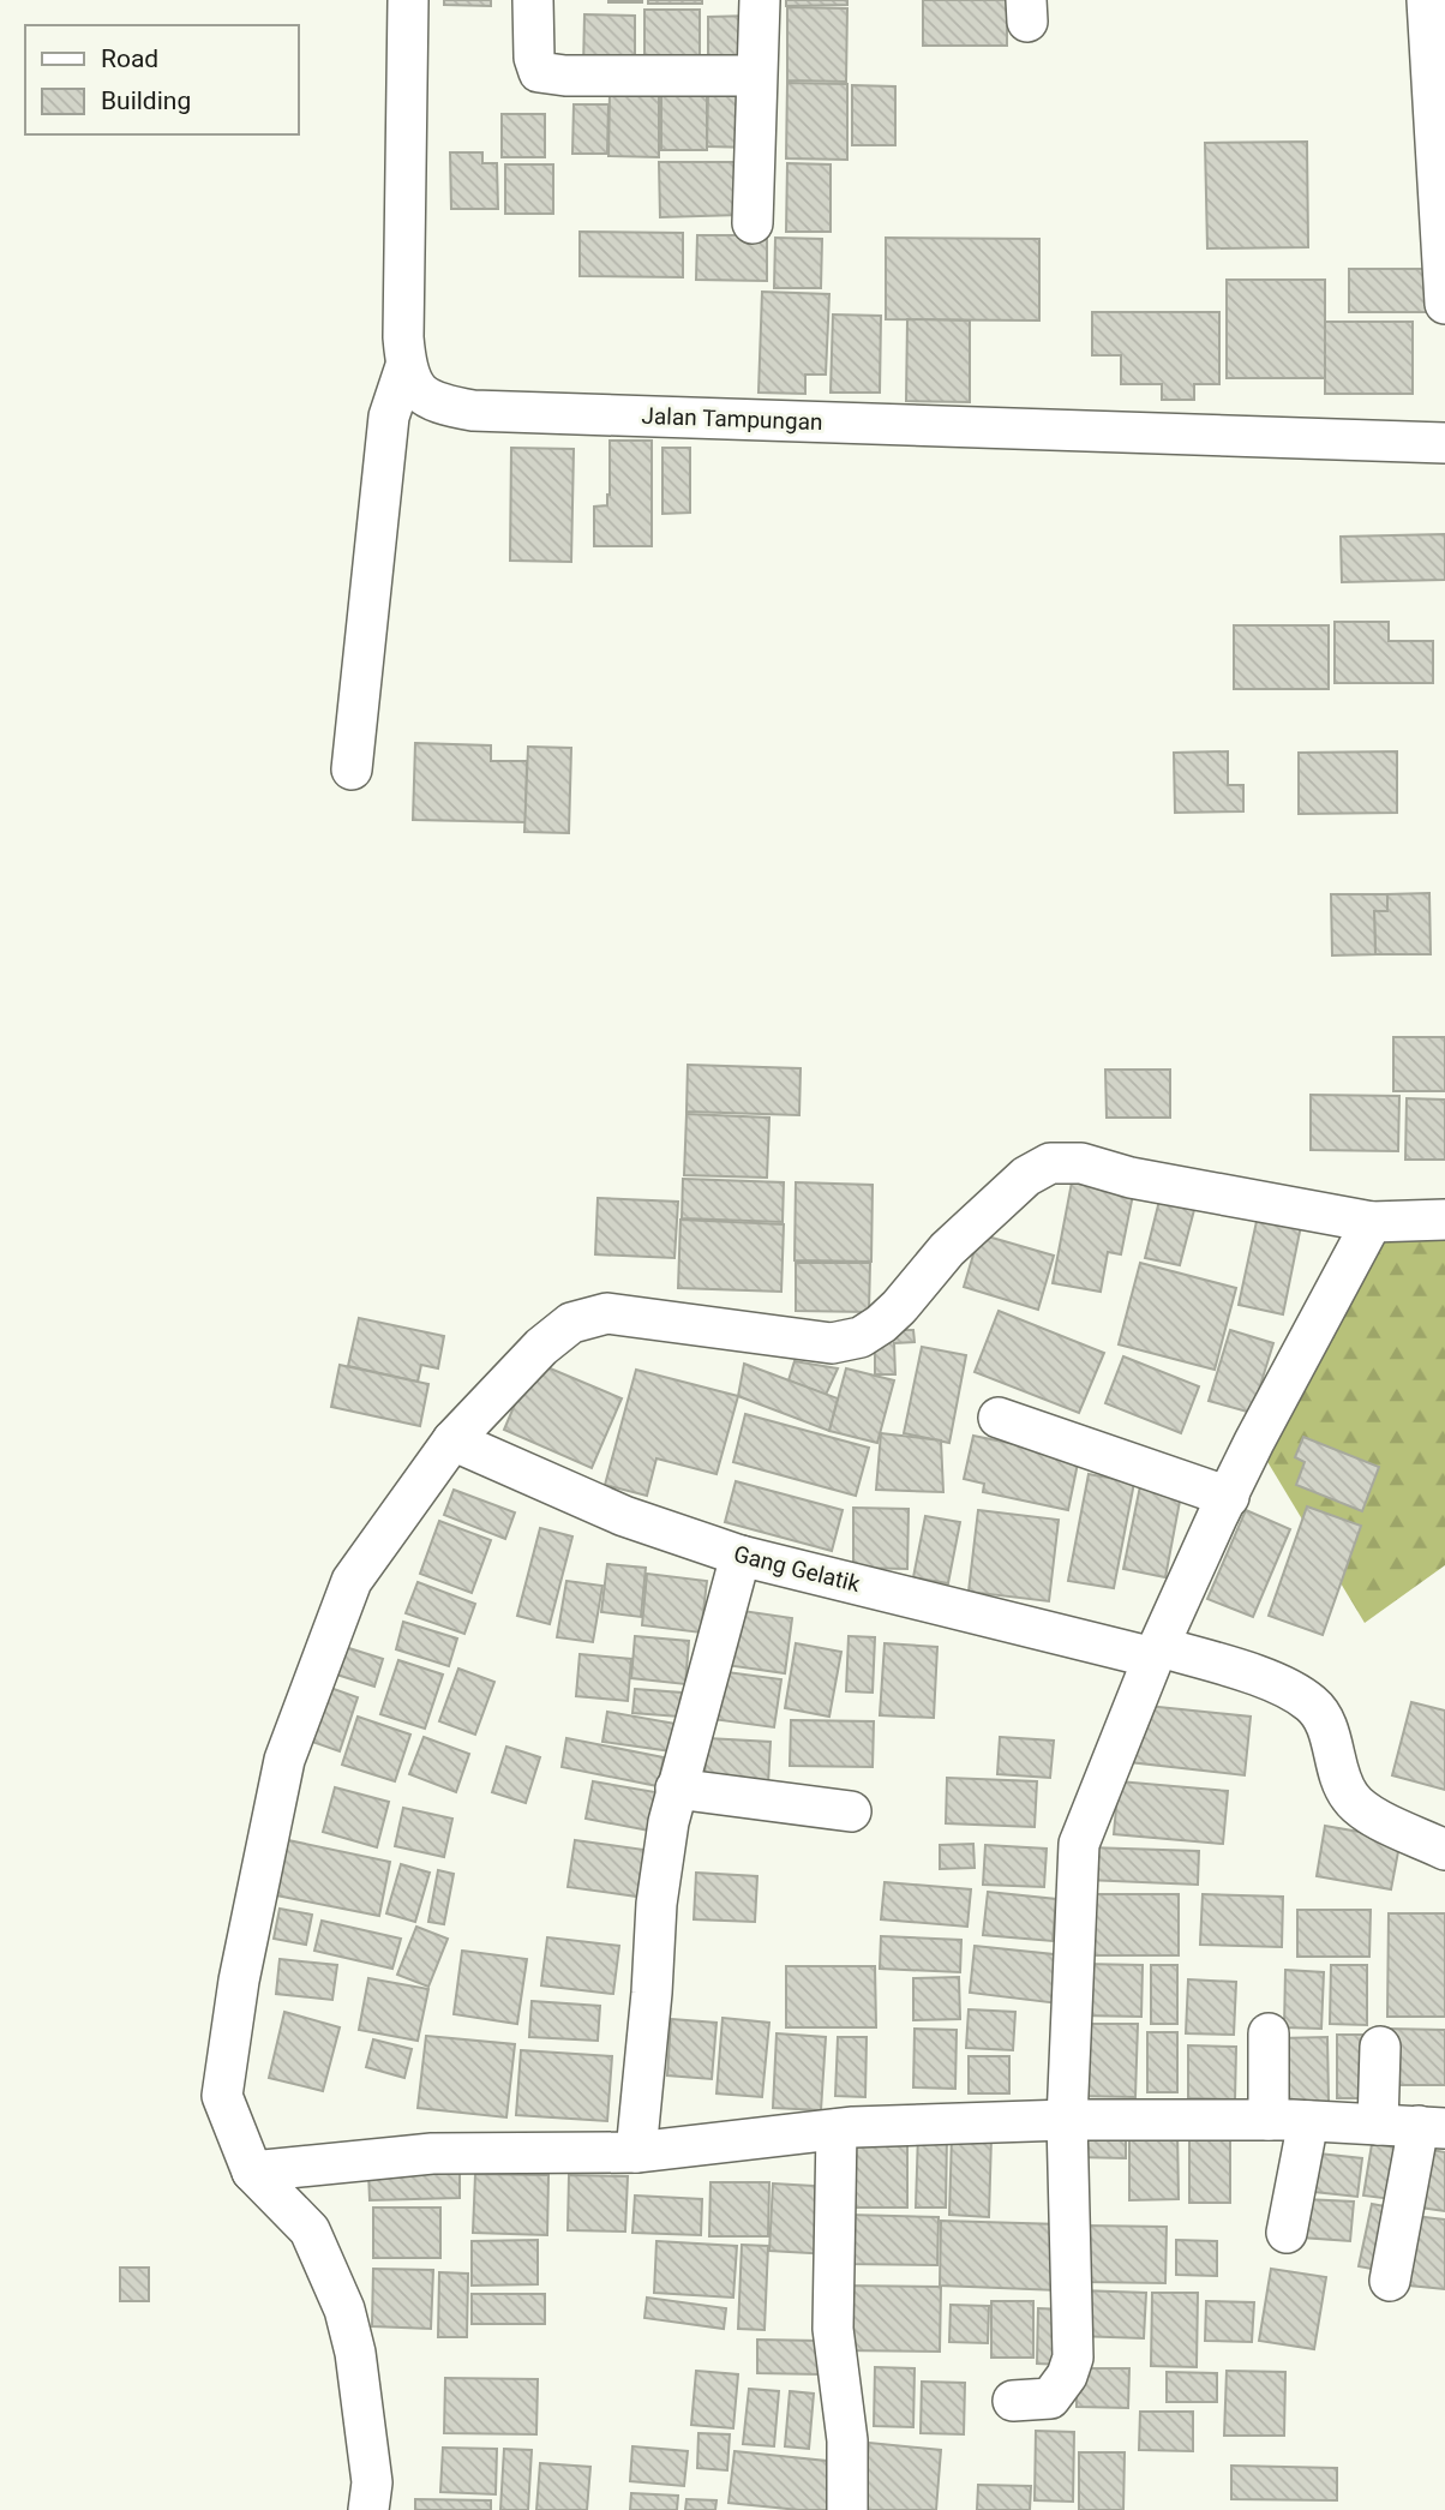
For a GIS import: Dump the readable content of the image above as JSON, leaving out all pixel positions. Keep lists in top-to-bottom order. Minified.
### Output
{"streets":{"street":["Jalan Tampungan","Gang Gelatik"]},"legend":["Road","Building"]}
